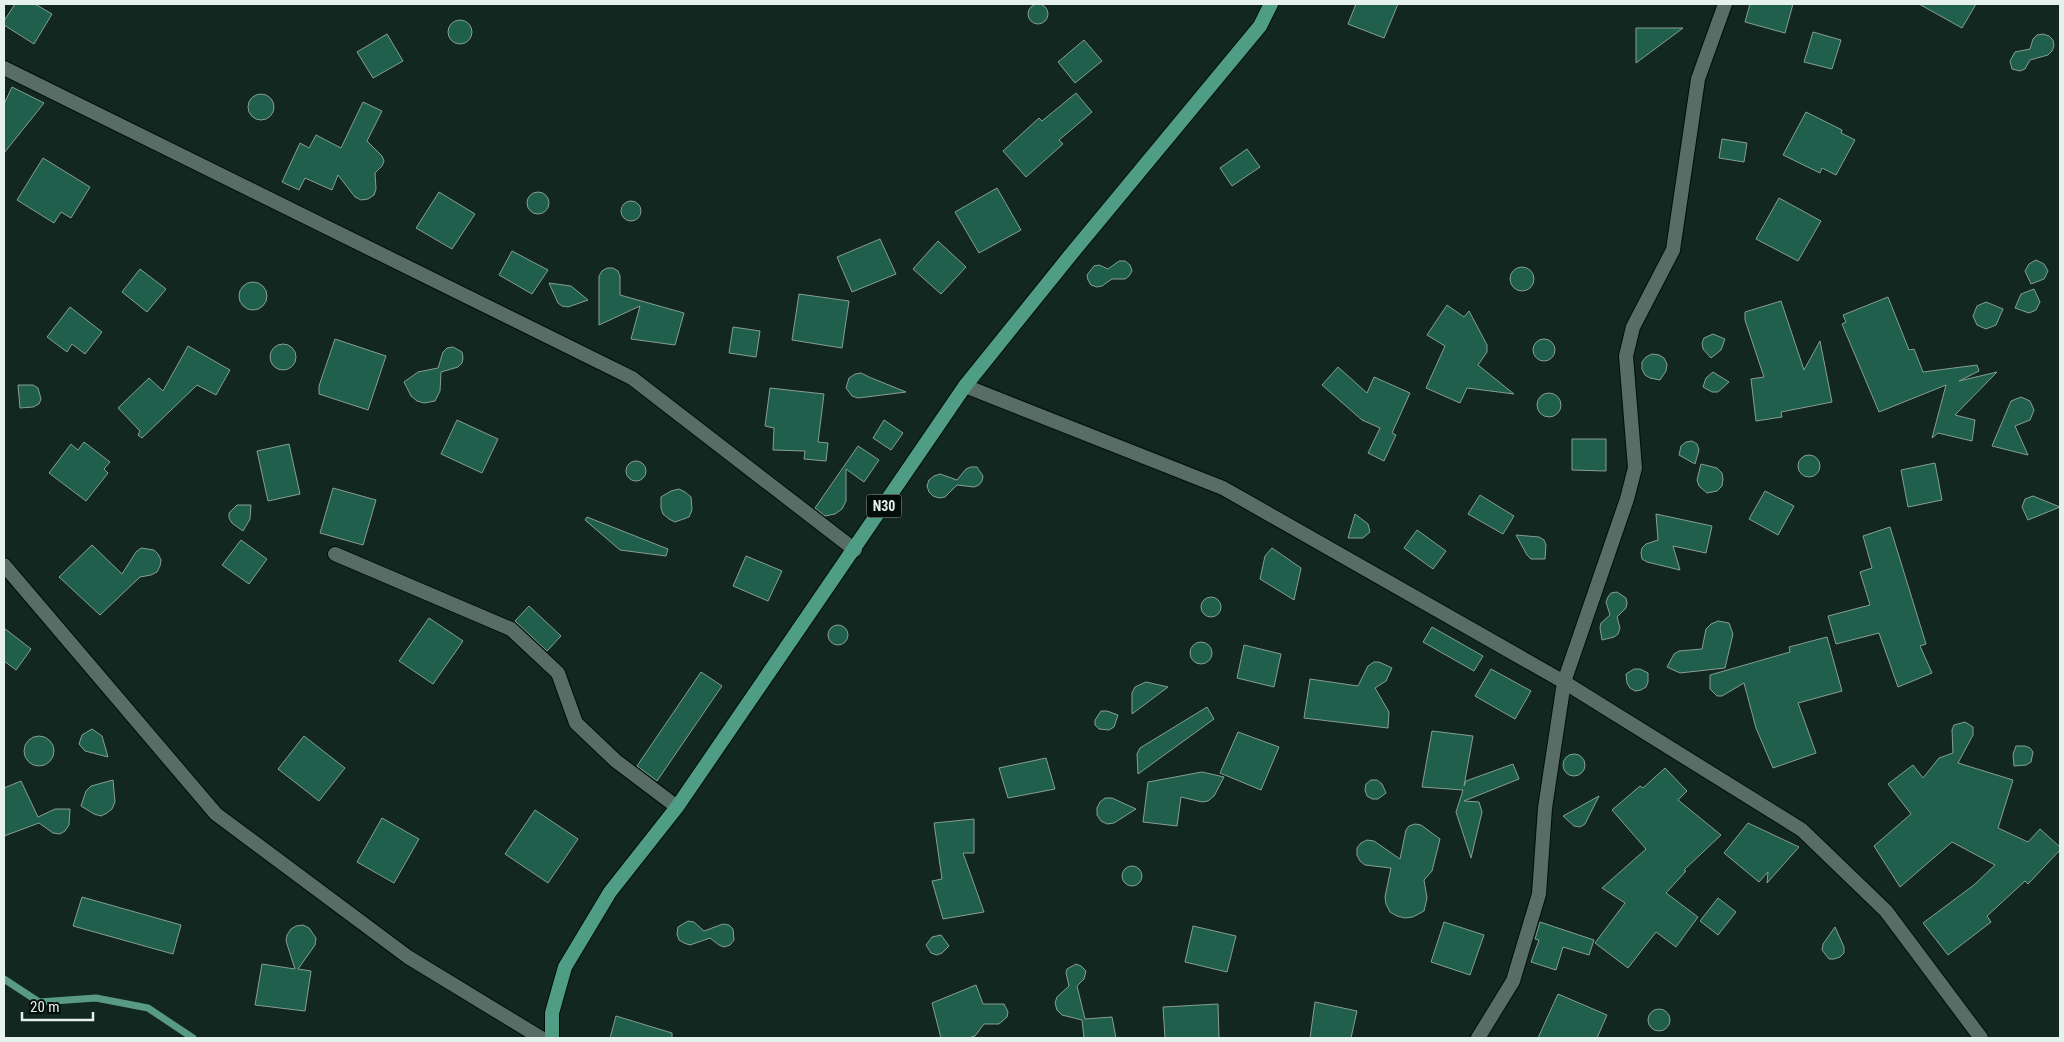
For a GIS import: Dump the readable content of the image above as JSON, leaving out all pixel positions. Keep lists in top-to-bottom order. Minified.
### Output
{"streets":{"main road":["N30"]},"scale_bar":"20 m"}
